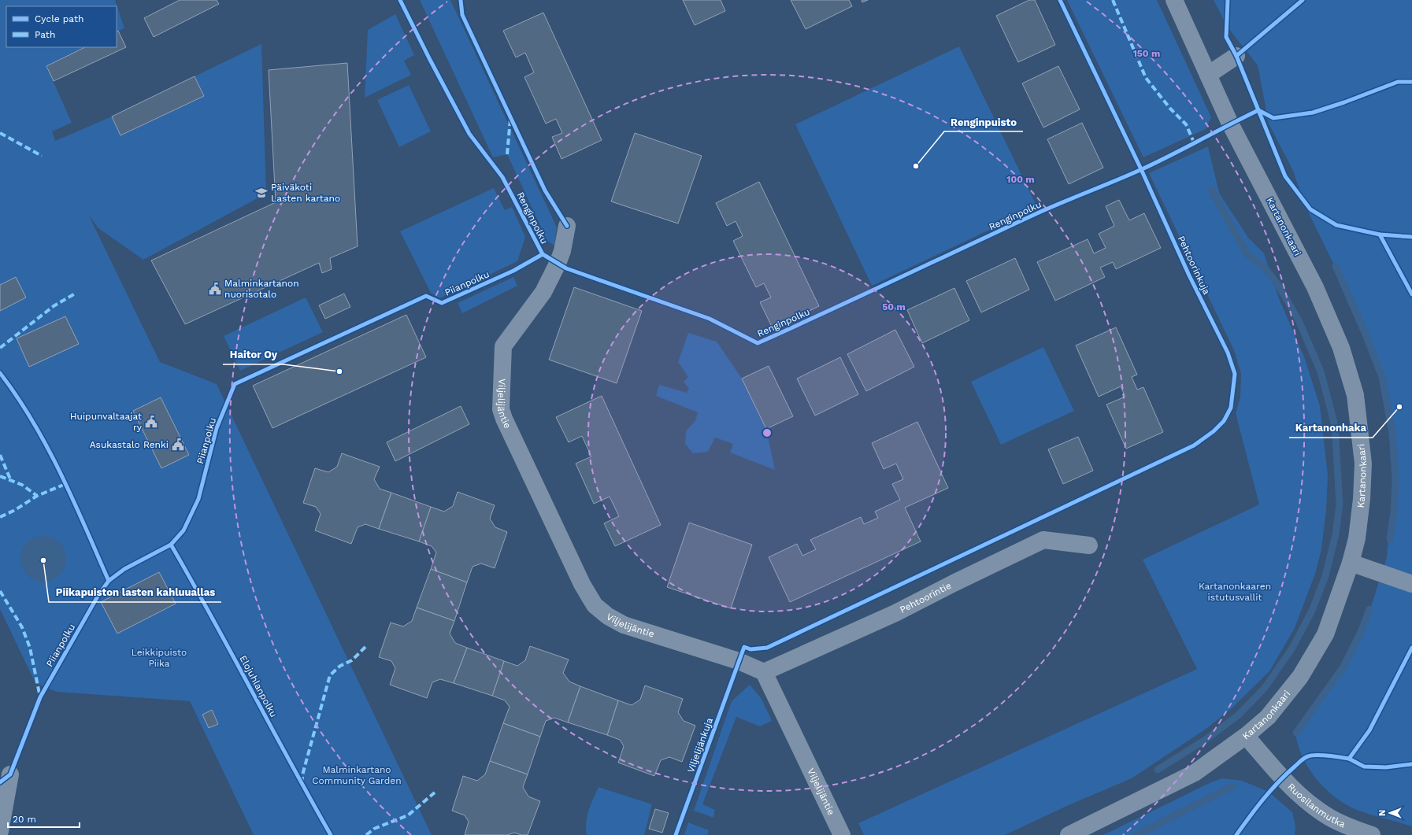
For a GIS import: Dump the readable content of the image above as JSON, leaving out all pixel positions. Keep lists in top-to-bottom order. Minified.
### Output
{"streets":{"street":["Kartanonkaari","Viljelijäntie","Pehtoorintie","Ruosilanmutka"],"cycle path":["Renginpolku","Pehtoorinkuja","Piianpolku","Elojuhlanpolku"]},"crossings":[["Kartanonkaari","Ruosilanmutka"],["Viljelijäntie","Pehtoorintie"]],"parks":["Kartanonkaaren istutusvallit","Leikkipuisto Piika","Malminkartano Community Garden"],"places":{"other":["Renginpuisto","Haitor Oy","Kartanonhaka","Piikapuiston lasten kahluuallas"],"school or university":["Päiväkoti Lasten kartano"],"public building":["Malminkartanon nuorisotalo","Huipunvaltaajat ry","Asukastalo Renki"]},"legend":["Cycle path","Path"],"scale_bar":"20 m","north":"left","rings":["150 m","100 m","50 m"]}
